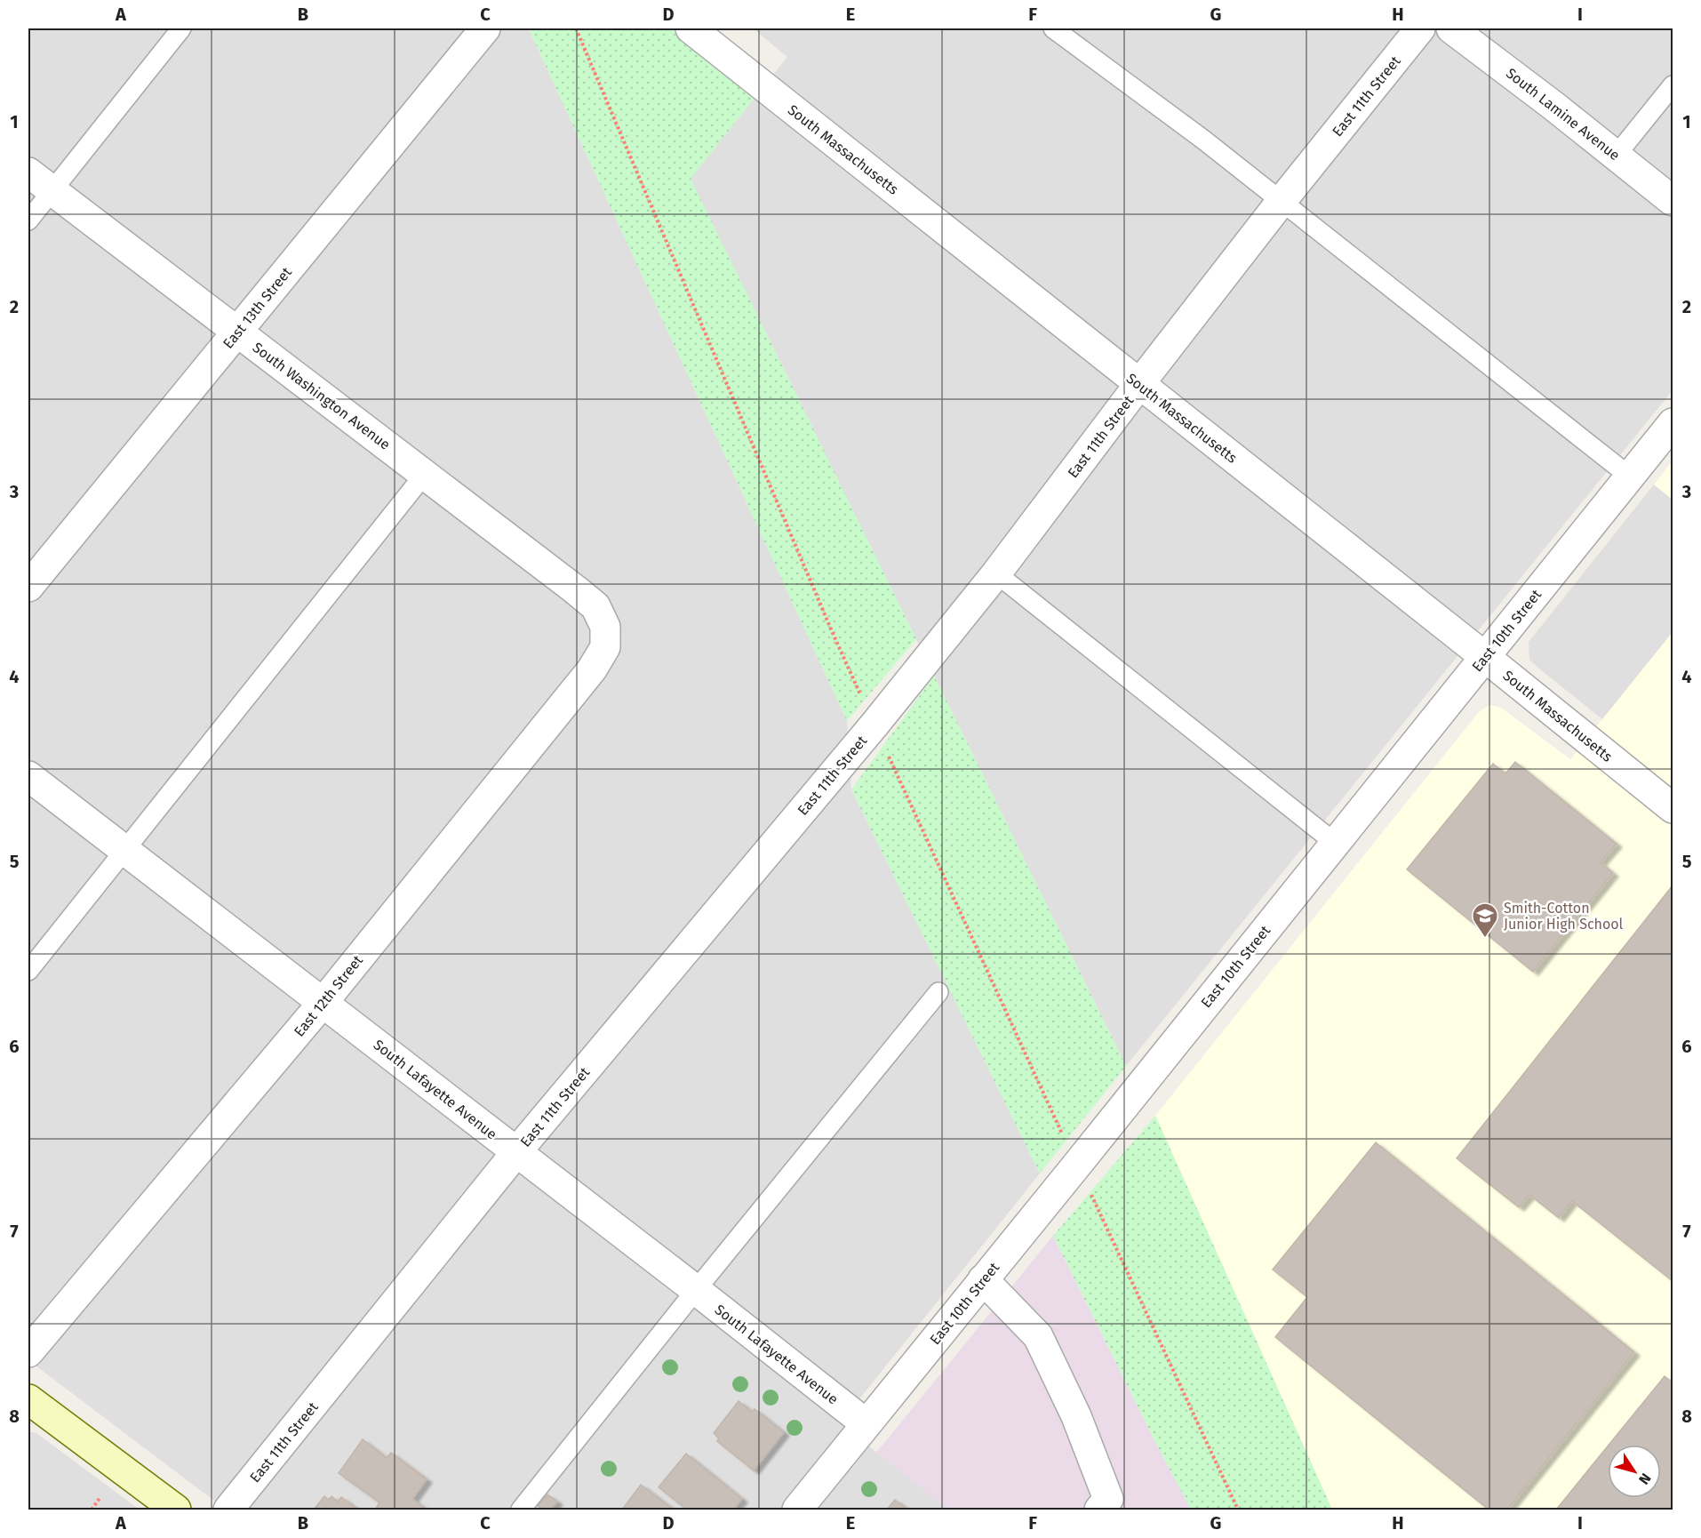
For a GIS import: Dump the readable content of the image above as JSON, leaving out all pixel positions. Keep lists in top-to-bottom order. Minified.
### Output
{"streets":{"street":["East 11th Street","South Lamine Avenue","South Massachusetts","East 13th Street","South Washington Avenue","East 10th Street","East 12th Street","South Lafayette Avenue"]},"crossings":[["East 11th Street","South Massachusetts"],["East 11th Street","South Lafayette Avenue"],["South Massachusetts","East 10th Street"],["East 13th Street","South Washington Avenue"],["South Washington Avenue","East 12th Street"],["East 10th Street","South Lafayette Avenue"],["East 12th Street","South Lafayette Avenue"]],"places":{"school or university":["Smith-Cotton Junior High School"]},"north":"bottom right","grid":{"columns":["A","B","C","D","E","F","G","H","I"],"rows":["1","2","3","4","5","6","7","8"]}}
